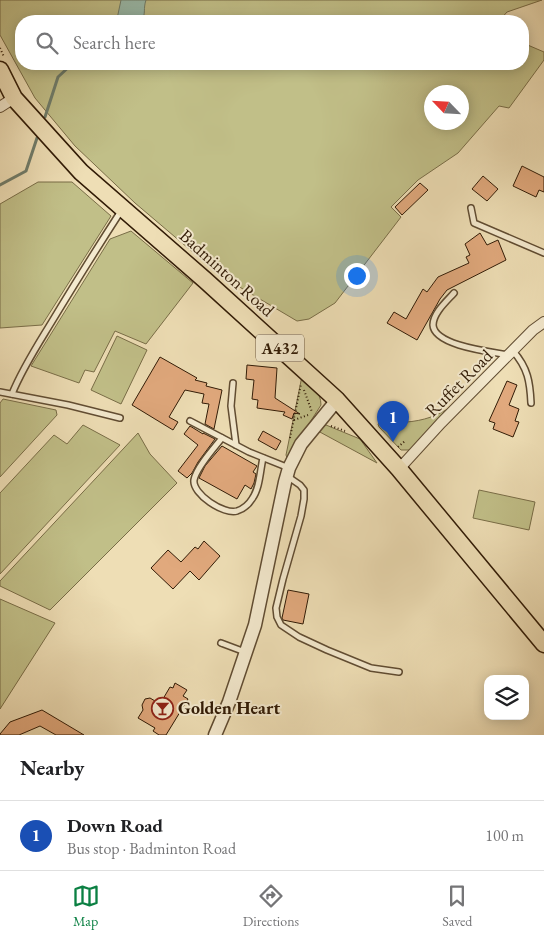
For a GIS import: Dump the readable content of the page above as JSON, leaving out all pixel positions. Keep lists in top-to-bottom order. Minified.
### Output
{"streets":{"main road":["Badminton Road","A432"],"street":["Ruffet Road"]},"crossings":[["Badminton Road","Ruffet Road"]],"places":{"bar":["Golden Heart"]},"north":"top left","page":{"search":"Search here","pins":"1","heading":"Nearby","list":[{"mark":"1","name":"Down Road","note":"Bus stop · Badminton Road","value":"100 m"}],"nav":["Map","Directions","Saved"]}}
